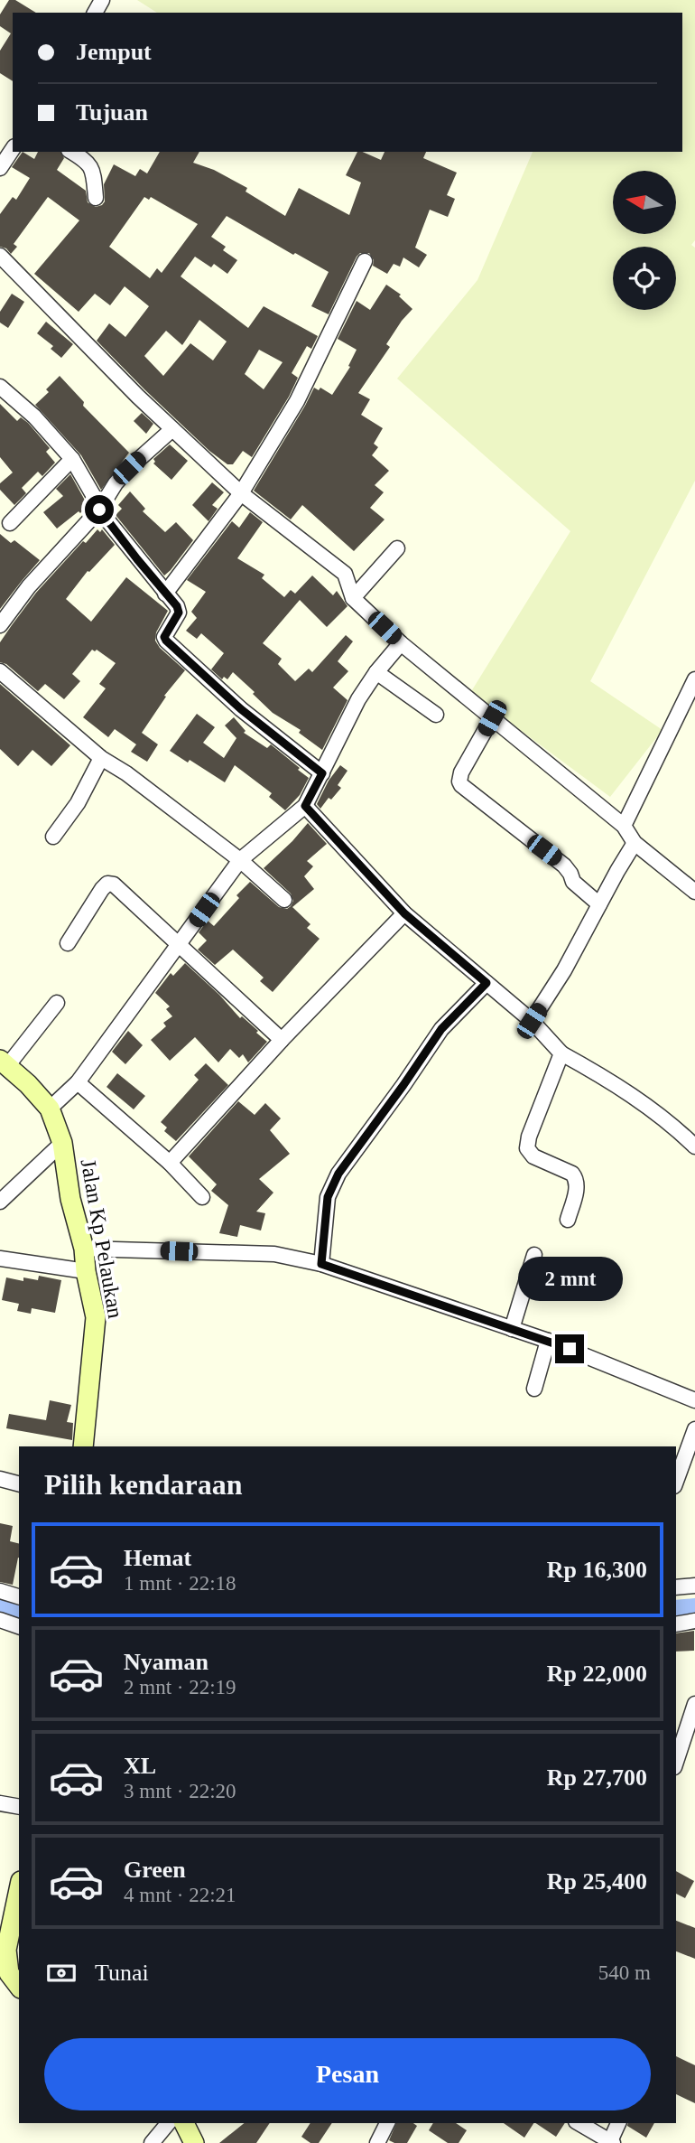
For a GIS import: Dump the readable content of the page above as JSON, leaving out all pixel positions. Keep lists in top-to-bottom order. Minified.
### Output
{"streets":{"street":["Jalan Kp Pelaukan"]},"north":"left","page":{"banner":["Jemput","Tujuan"],"bubble":"2 mnt","heading":"Pilih kendaraan","list":[{"name":"Hemat","note":"1 mnt · 22:18","value":"Rp 16,300"},{"name":"Nyaman","note":"2 mnt · 22:19","value":"Rp 22,000"},{"name":"XL","note":"3 mnt · 22:20","value":"Rp 27,700"},{"name":"Green","note":"4 mnt · 22:21","value":"Rp 25,400"}],"pay":["Tunai","540 m"],"buttons":"Pesan"}}
